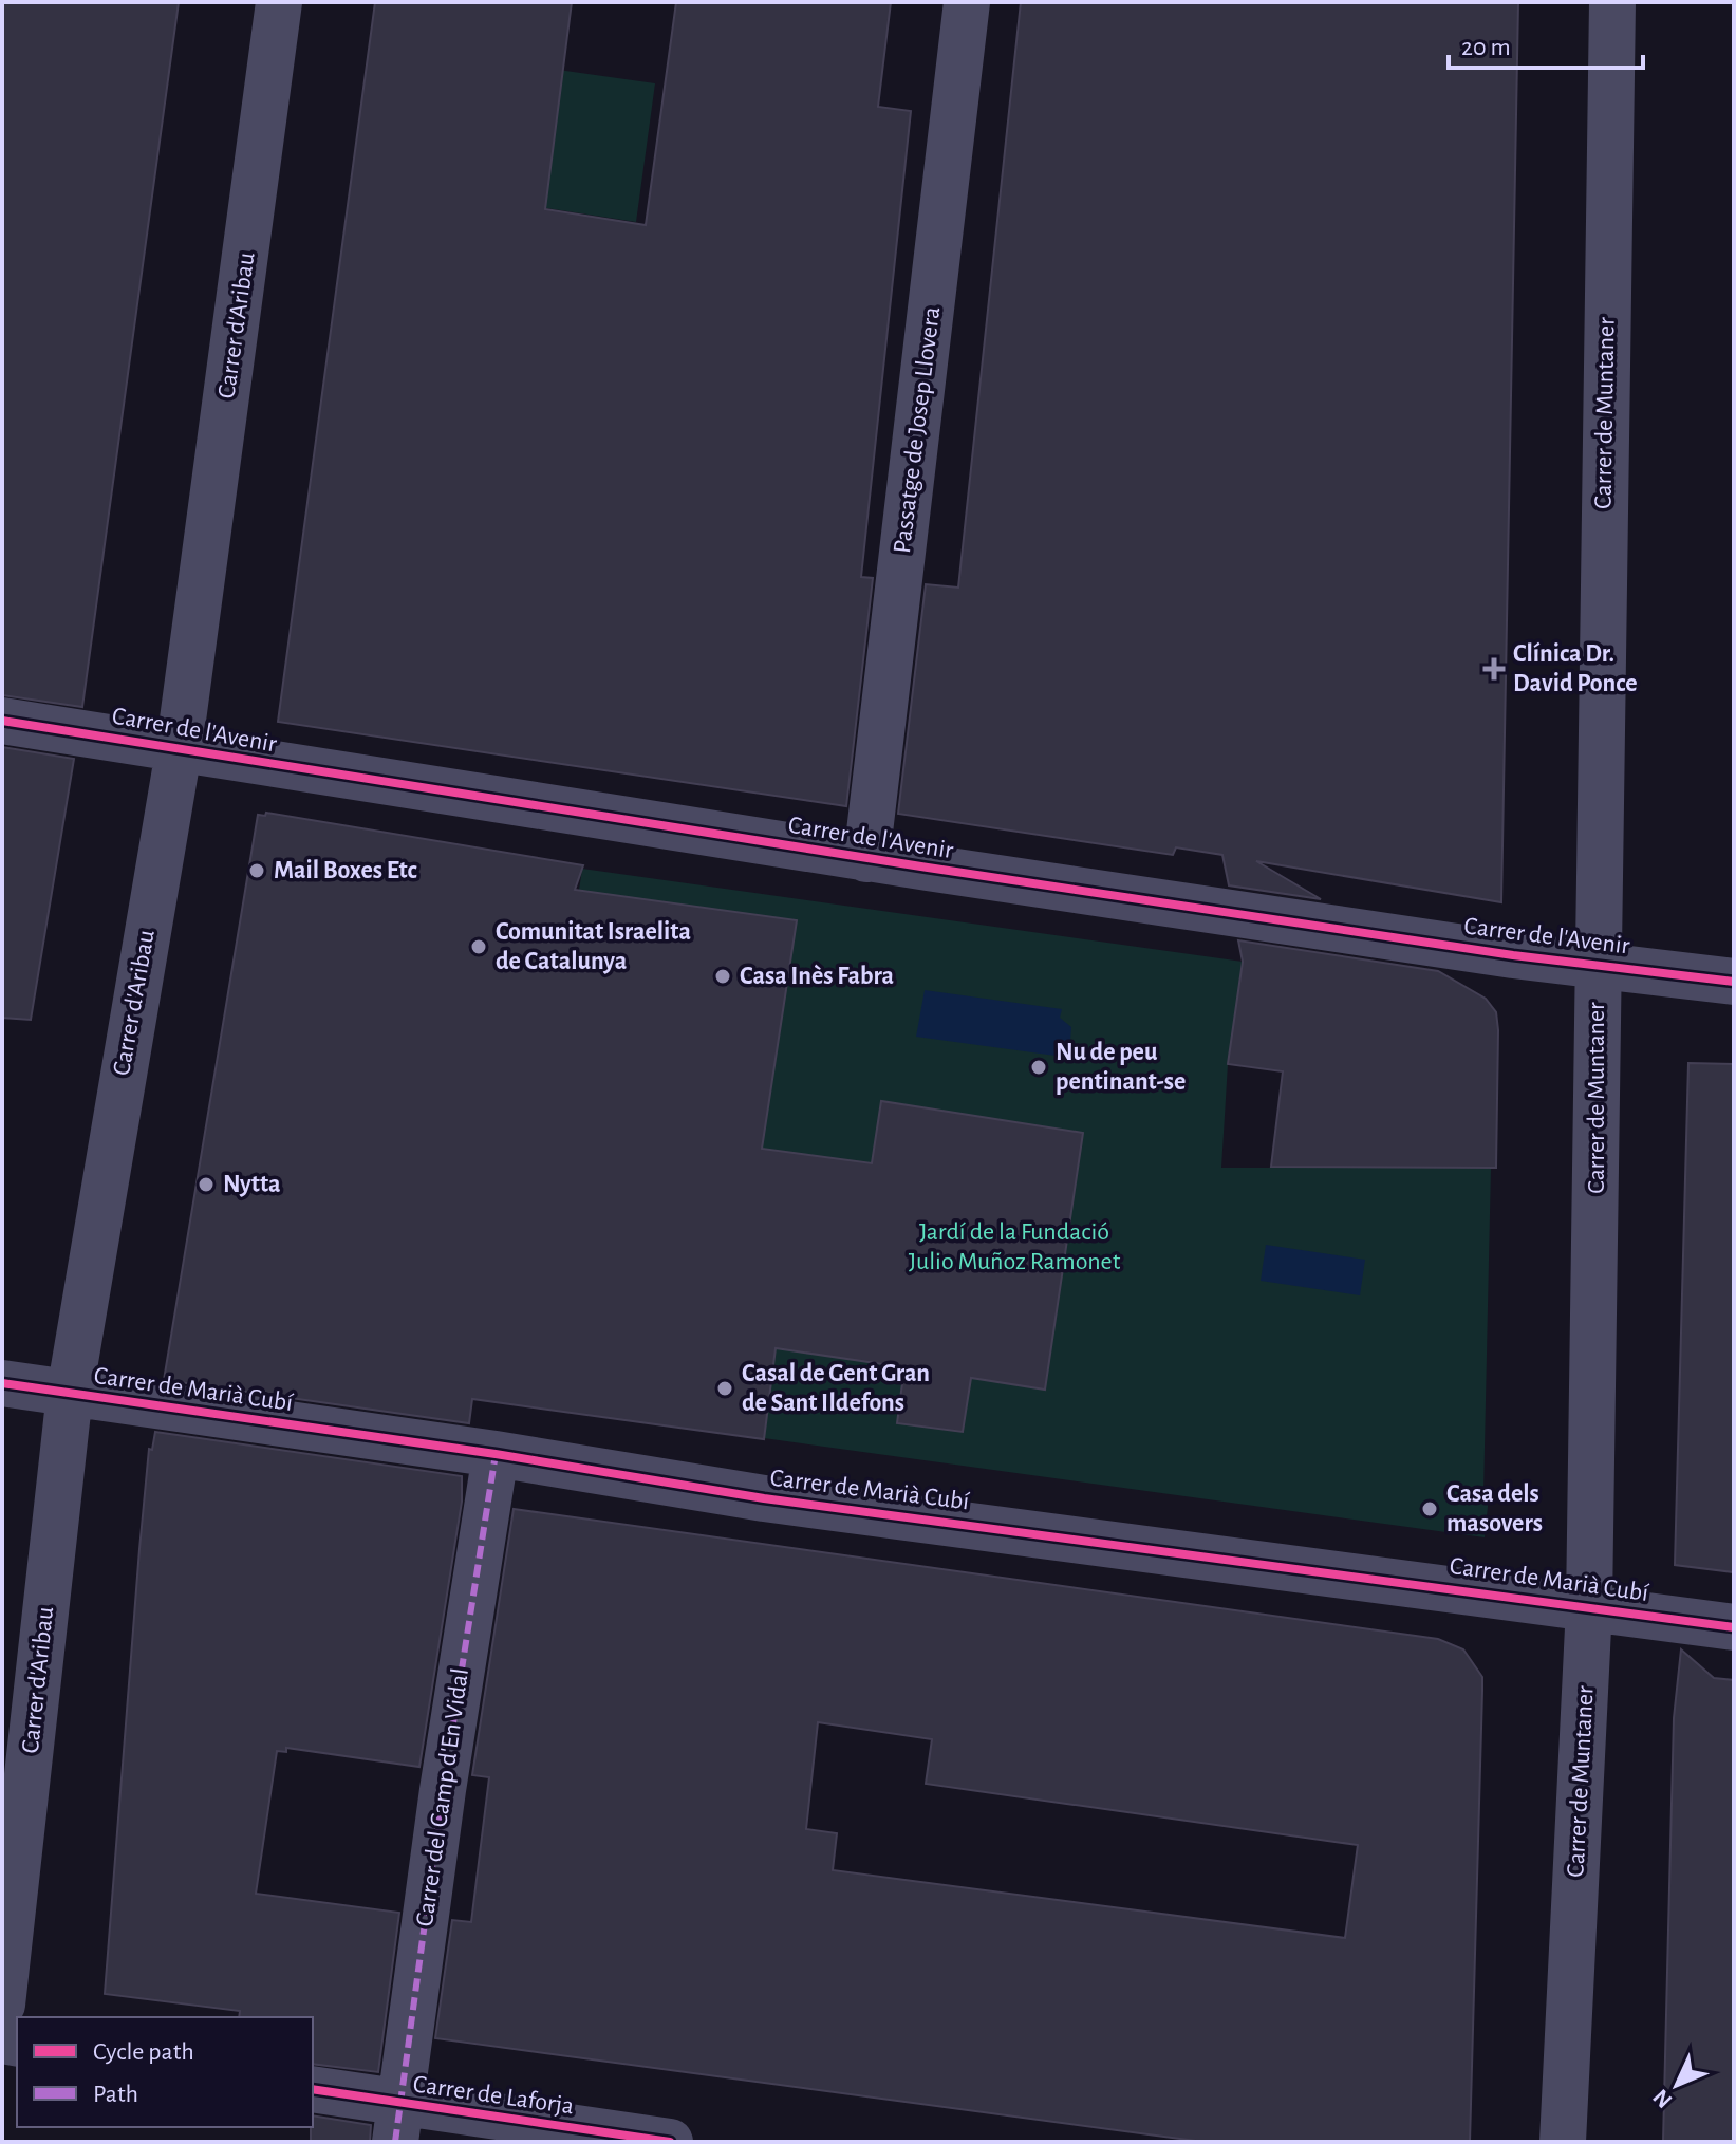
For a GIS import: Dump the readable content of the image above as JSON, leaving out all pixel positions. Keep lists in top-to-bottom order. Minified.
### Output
{"streets":{"street":["Carrer d'Aribau","Carrer de Muntaner","Passatge de Josep Llovera","Carrer de l'Avenir","Carrer de Marià Cubí","Carrer del Camp d'En Vidal","Carrer de Laforja"]},"crossings":[["Carrer d'Aribau","Carrer de l'Avenir"],["Carrer d'Aribau","Carrer de Marià Cubí"],["Carrer de Muntaner","Carrer de l'Avenir"],["Carrer de Muntaner","Carrer de Marià Cubí"],["Passatge de Josep Llovera","Carrer de l'Avenir"],["Carrer de Marià Cubí","Carrer del Camp d'En Vidal"],["Carrer del Camp d'En Vidal","Carrer de Laforja"]],"parks":["Jardí de la Fundació Julio Muñoz Ramonet"],"places":{"health":["Clínica Dr. David Ponce"],"other":["Mail Boxes Etc","Comunitat Israelita de Catalunya","Casa Inès Fabra","Nu de peu pentinant-se","Nytta","Casal de Gent Gran de Sant Ildefons","Casa dels masovers"]},"legend":["Cycle path","Path"],"scale_bar":"20 m","north":"bottom left"}
